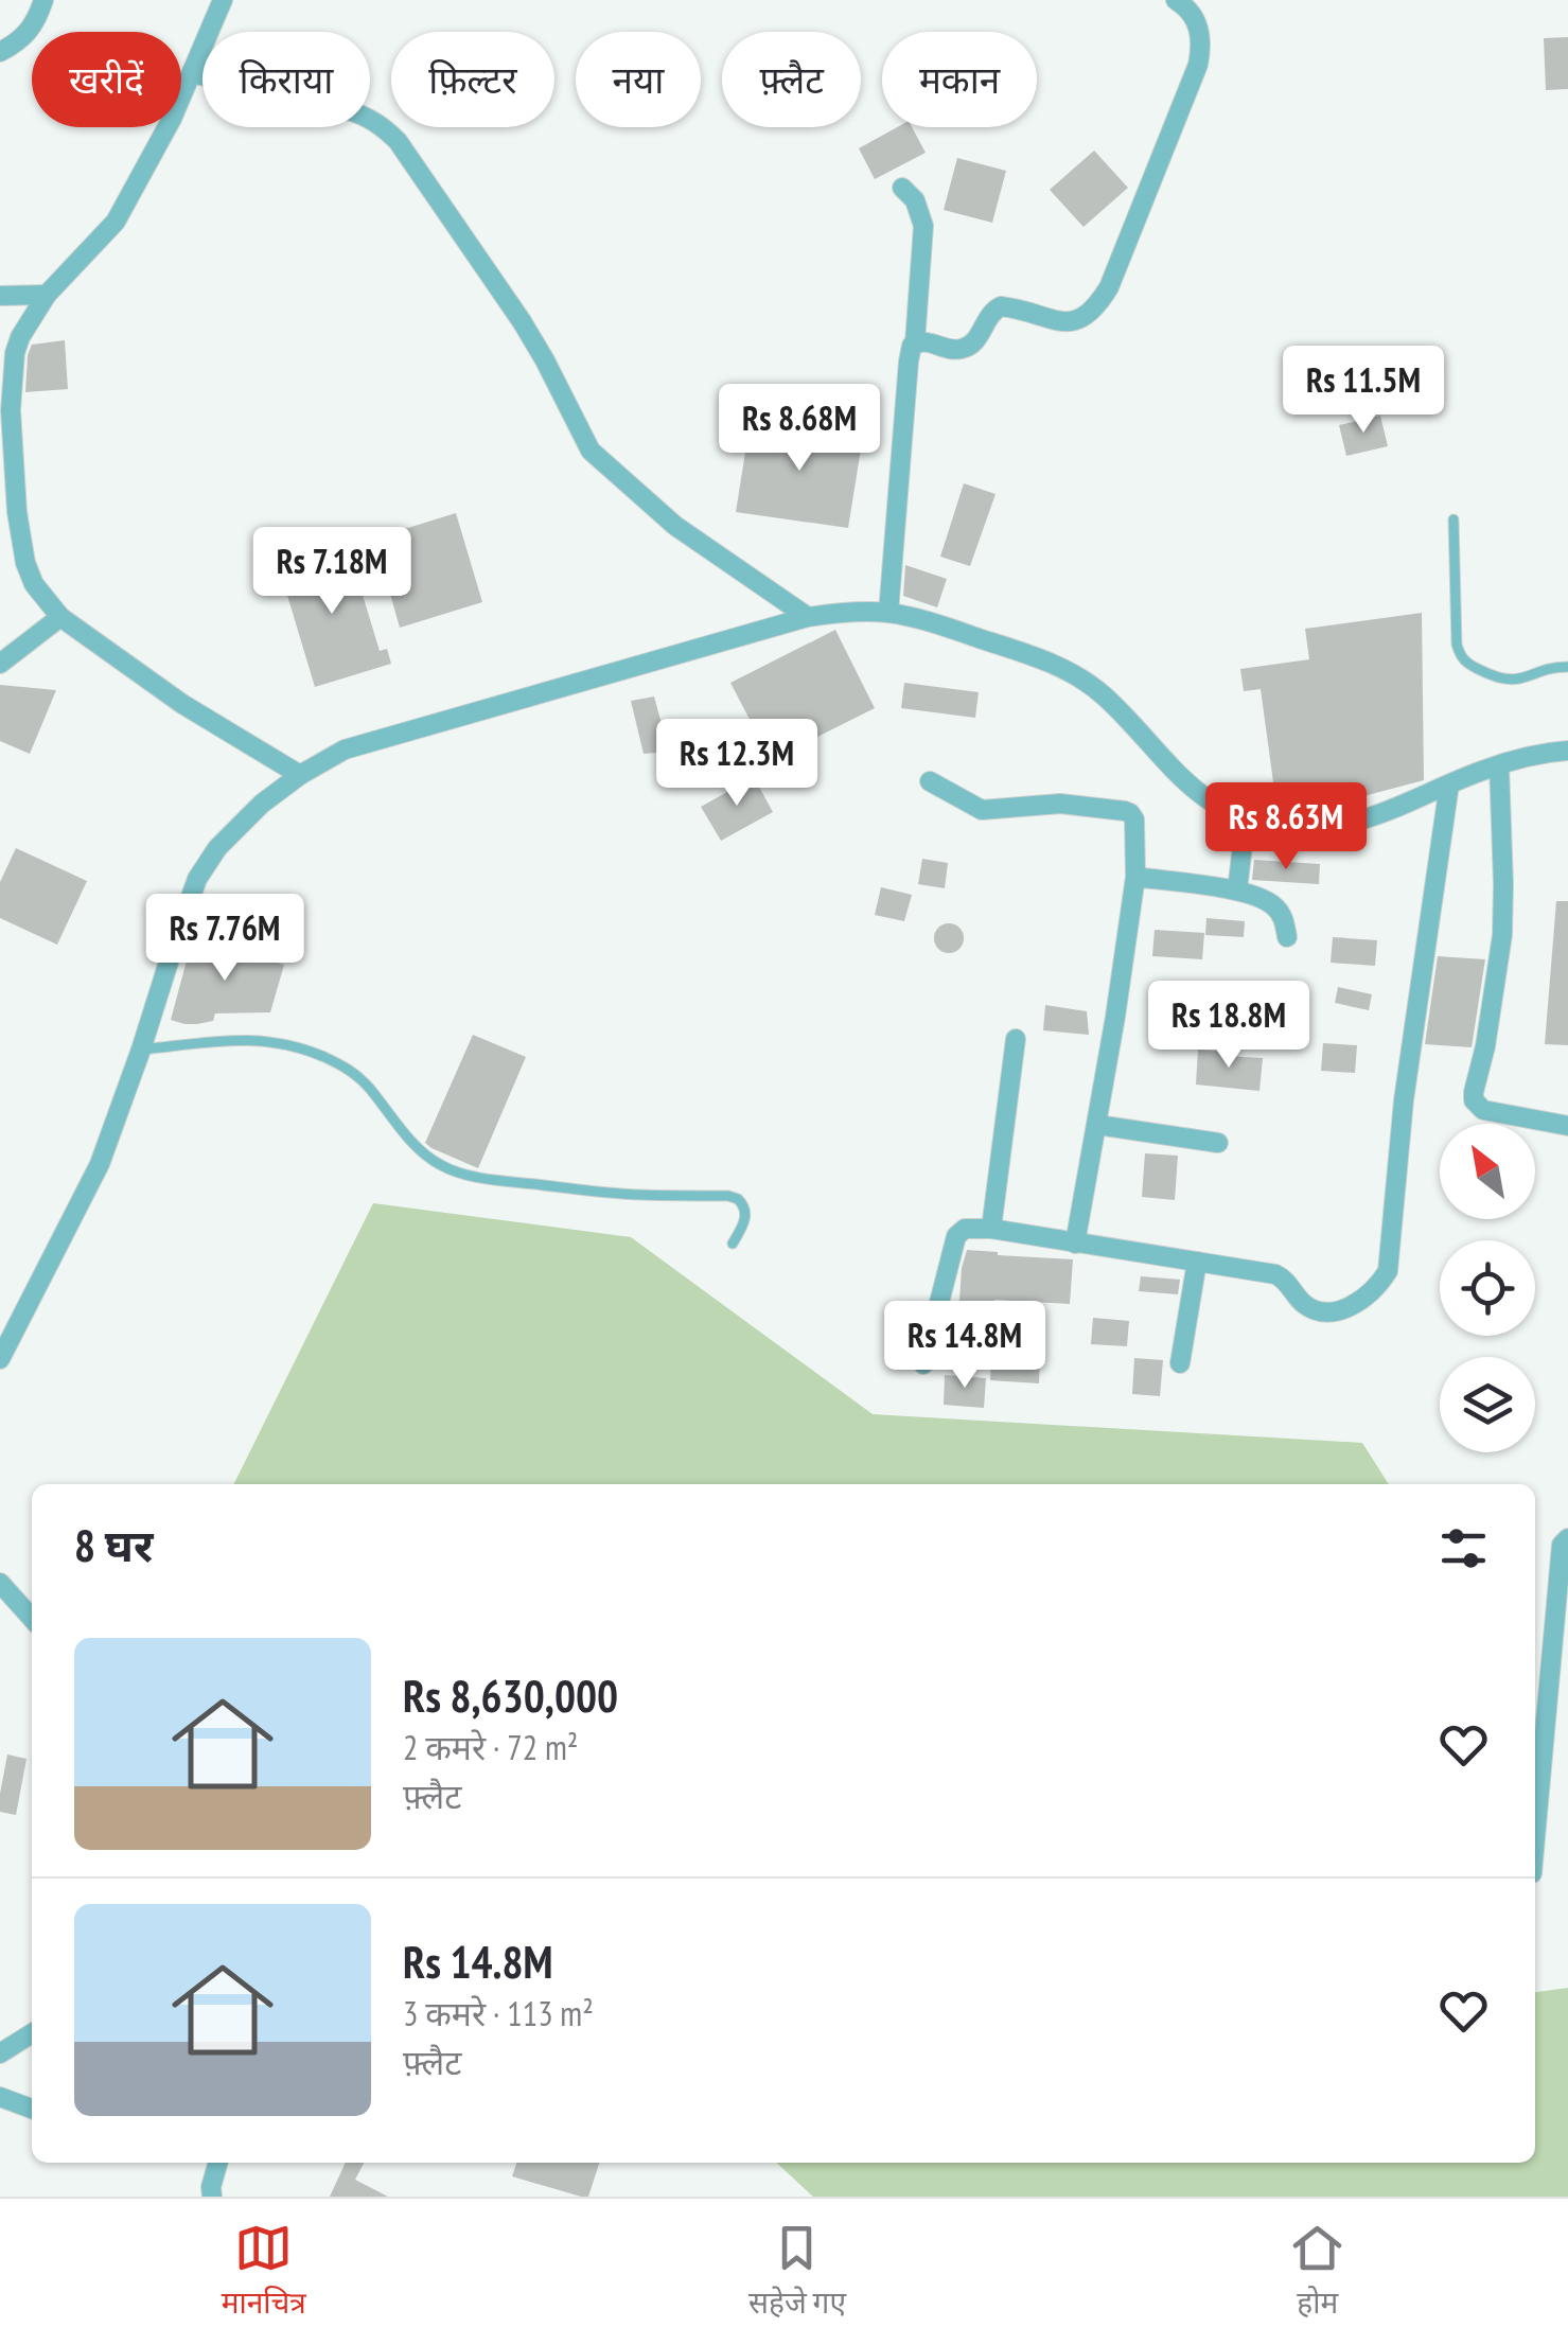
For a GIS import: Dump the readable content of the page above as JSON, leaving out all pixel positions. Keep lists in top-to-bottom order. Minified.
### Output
{"north":"top left","page":{"chip":["खरीदें","किराया","फ़िल्टर","नया","फ़्लैट","मकान"],"price":["Rs 11.5M","Rs 8.68M","Rs 7.18M","Rs 12.3M","Rs 8.63M","Rs 7.76M","Rs 18.8M","Rs 14.8M"],"heading":"8 घर","list":[{"name":"Rs 8,630,000","note":"2 कमरे · 72 m² · फ़्लैट"},{"name":"Rs 14.8M","note":"3 कमरे · 113 m² · फ़्लैट"}],"tabs":["मानचित्र","सहेजे गए","होम"]}}
